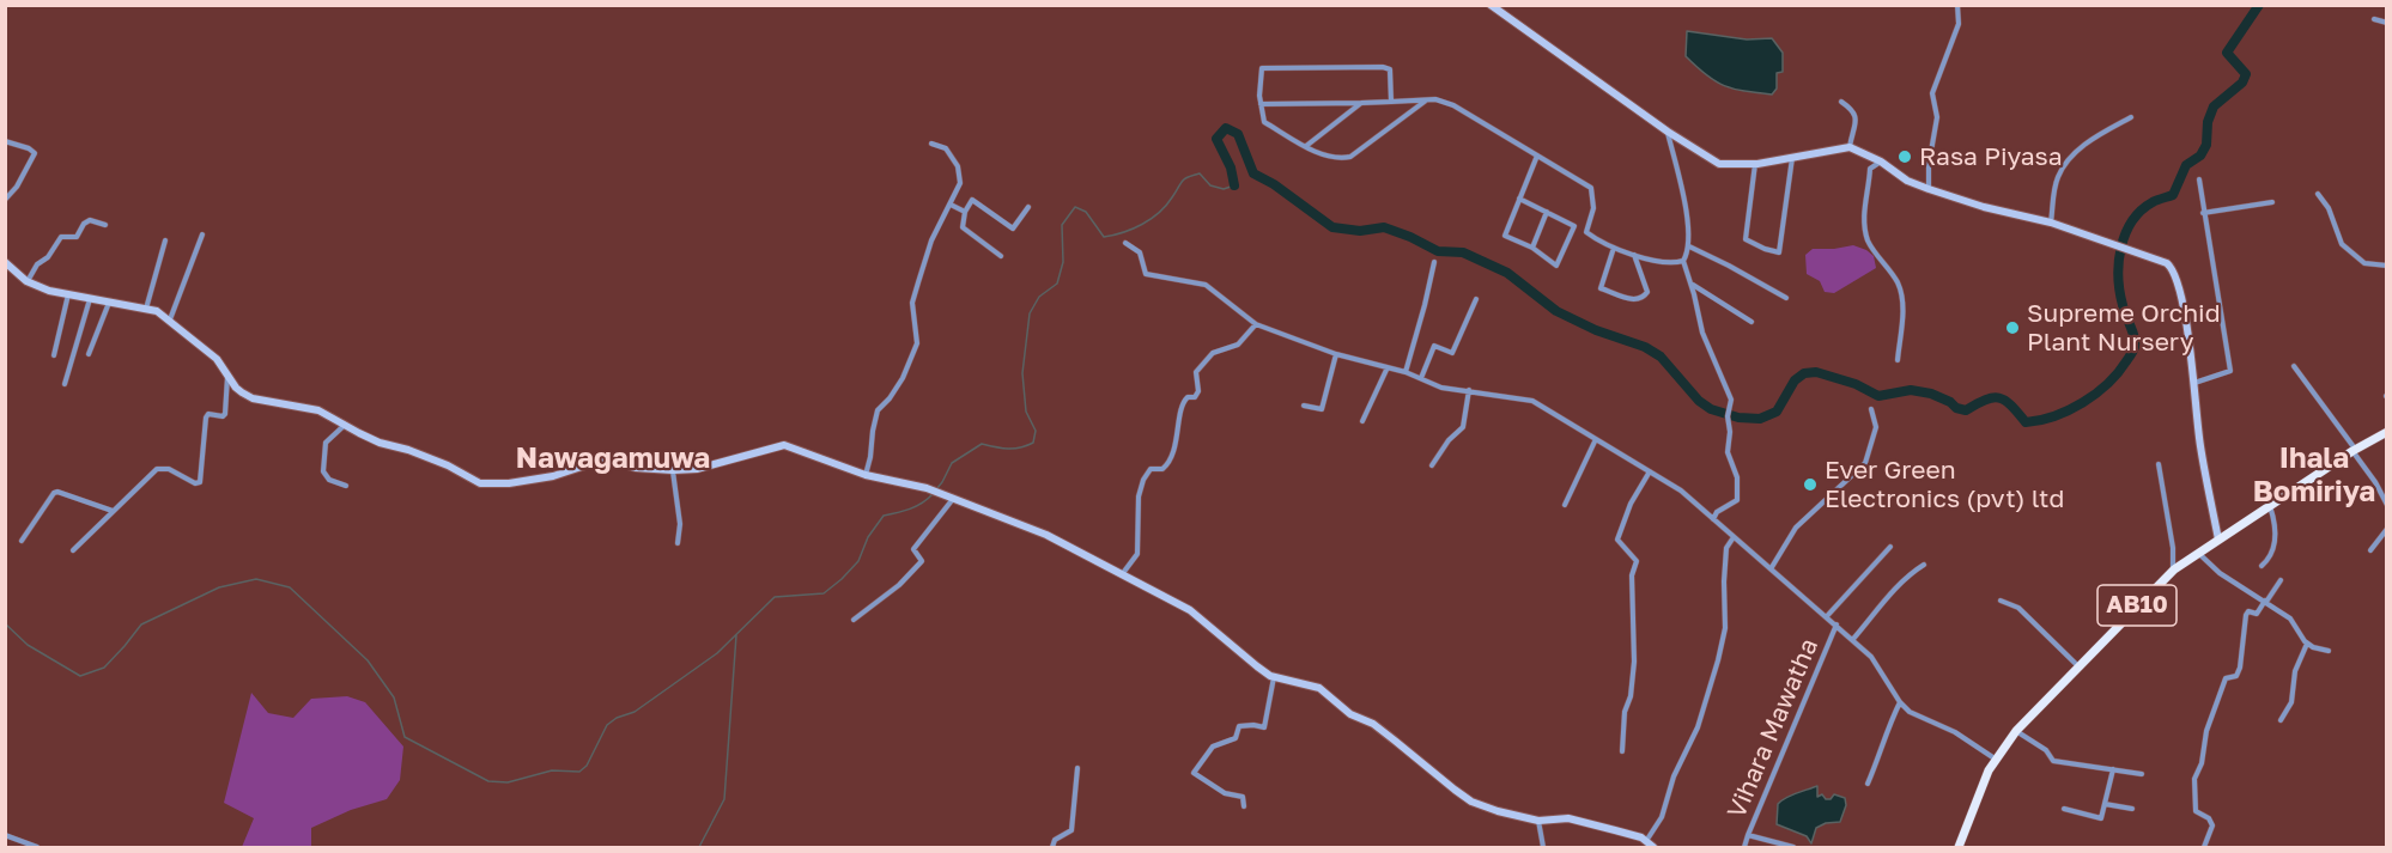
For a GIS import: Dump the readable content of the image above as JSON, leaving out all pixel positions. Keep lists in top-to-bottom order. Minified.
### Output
{"streets":{"main road":["AB10"],"street":["Vihara Mawatha"]},"districts":["Nawagamuwa","Ihala Bomiriya"],"places":["Rasa Piyasa","Supreme Orchid Plant Nursery","Ever Green Electronics (pvt) ltd"]}
